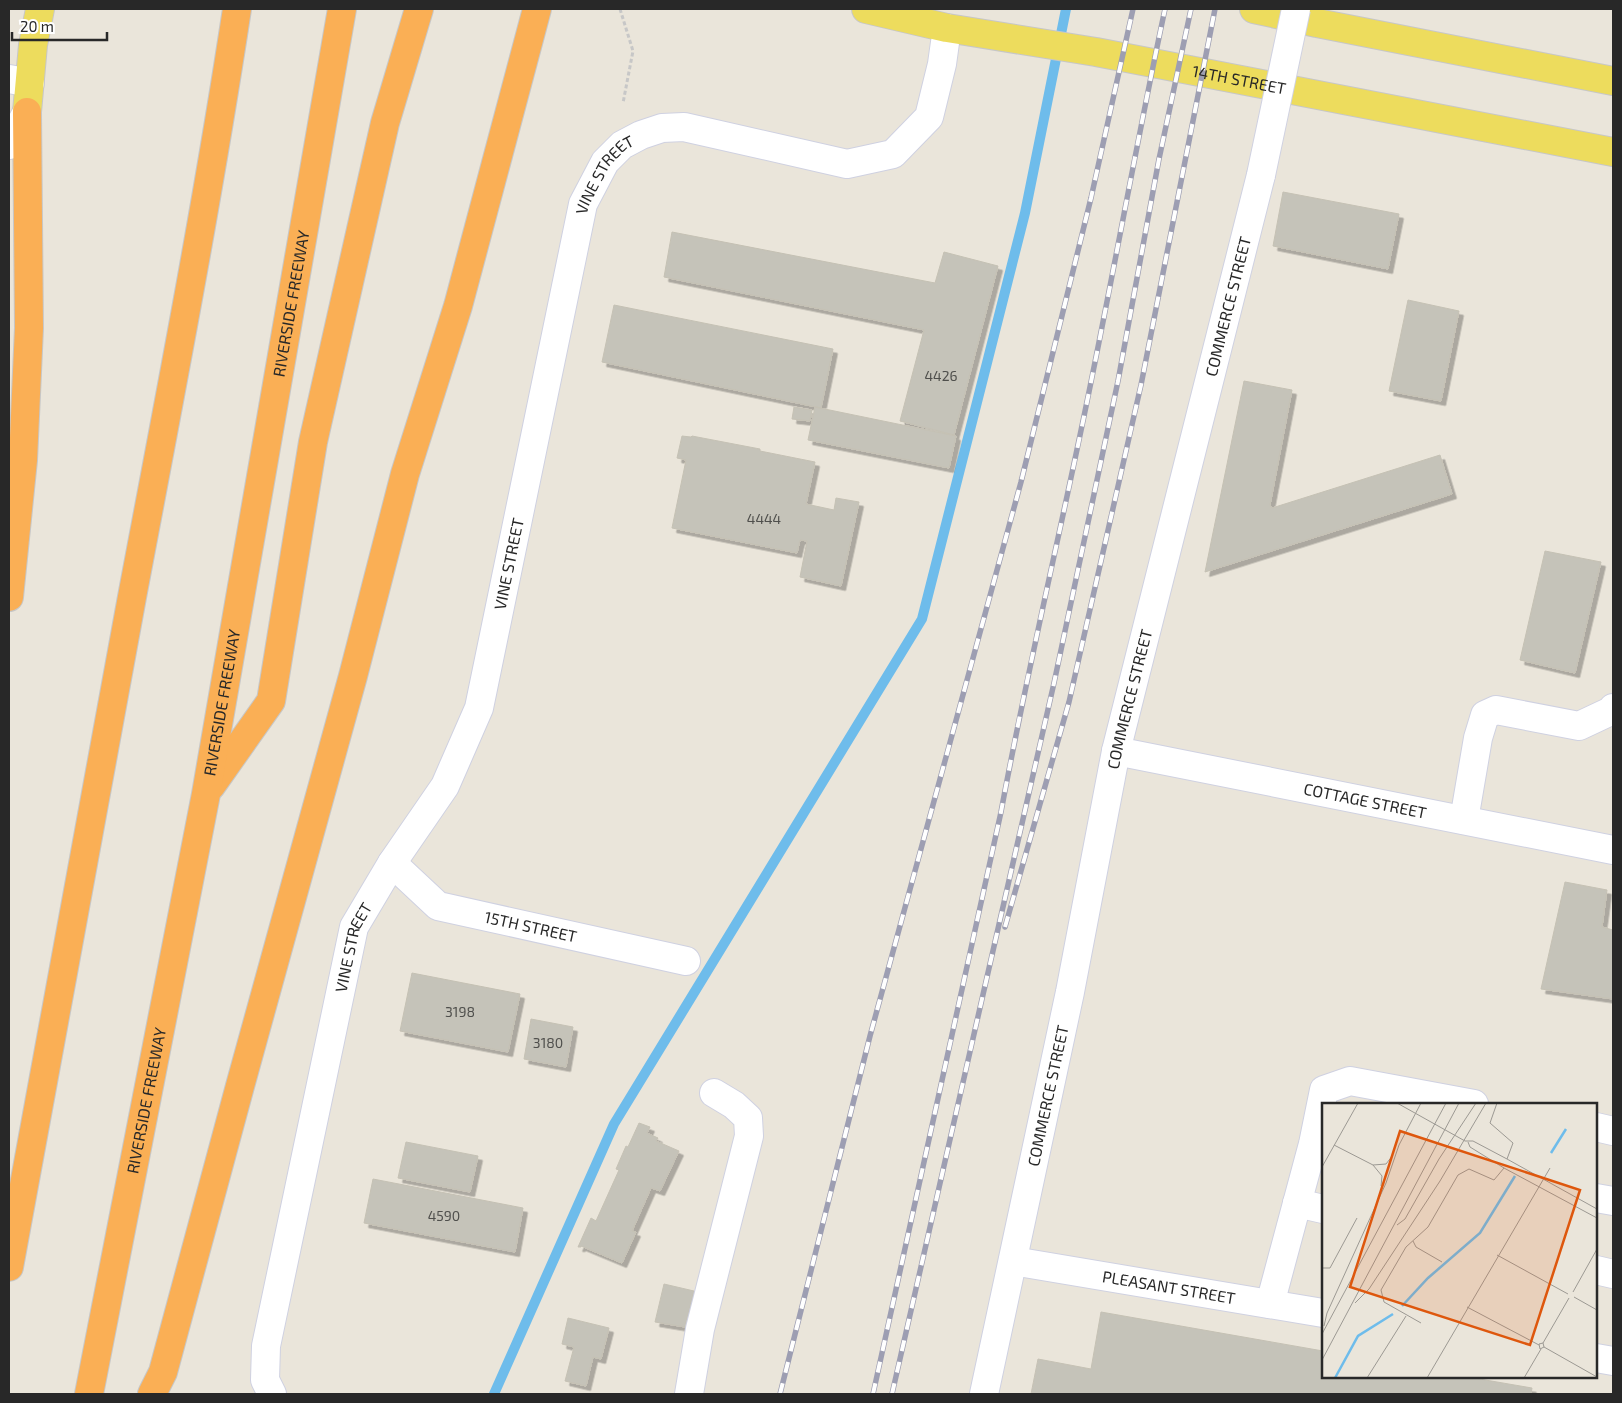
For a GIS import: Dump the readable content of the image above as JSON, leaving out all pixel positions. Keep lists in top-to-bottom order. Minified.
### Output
{"streets":{"highway":["RIVERSIDE FREEWAY"],"main road":["14TH STREET"],"street":["VINE STREET","COMMERCE STREET","COTTAGE STREET","15TH STREET","PLEASANT STREET"]},"crossings":[["14TH STREET","VINE STREET"],["VINE STREET","15TH STREET"],["COMMERCE STREET","COTTAGE STREET"],["COMMERCE STREET","PLEASANT STREET"]],"house_numbers":["4426","4444","3198","3180","4590"],"scale_bar":"20 m"}
